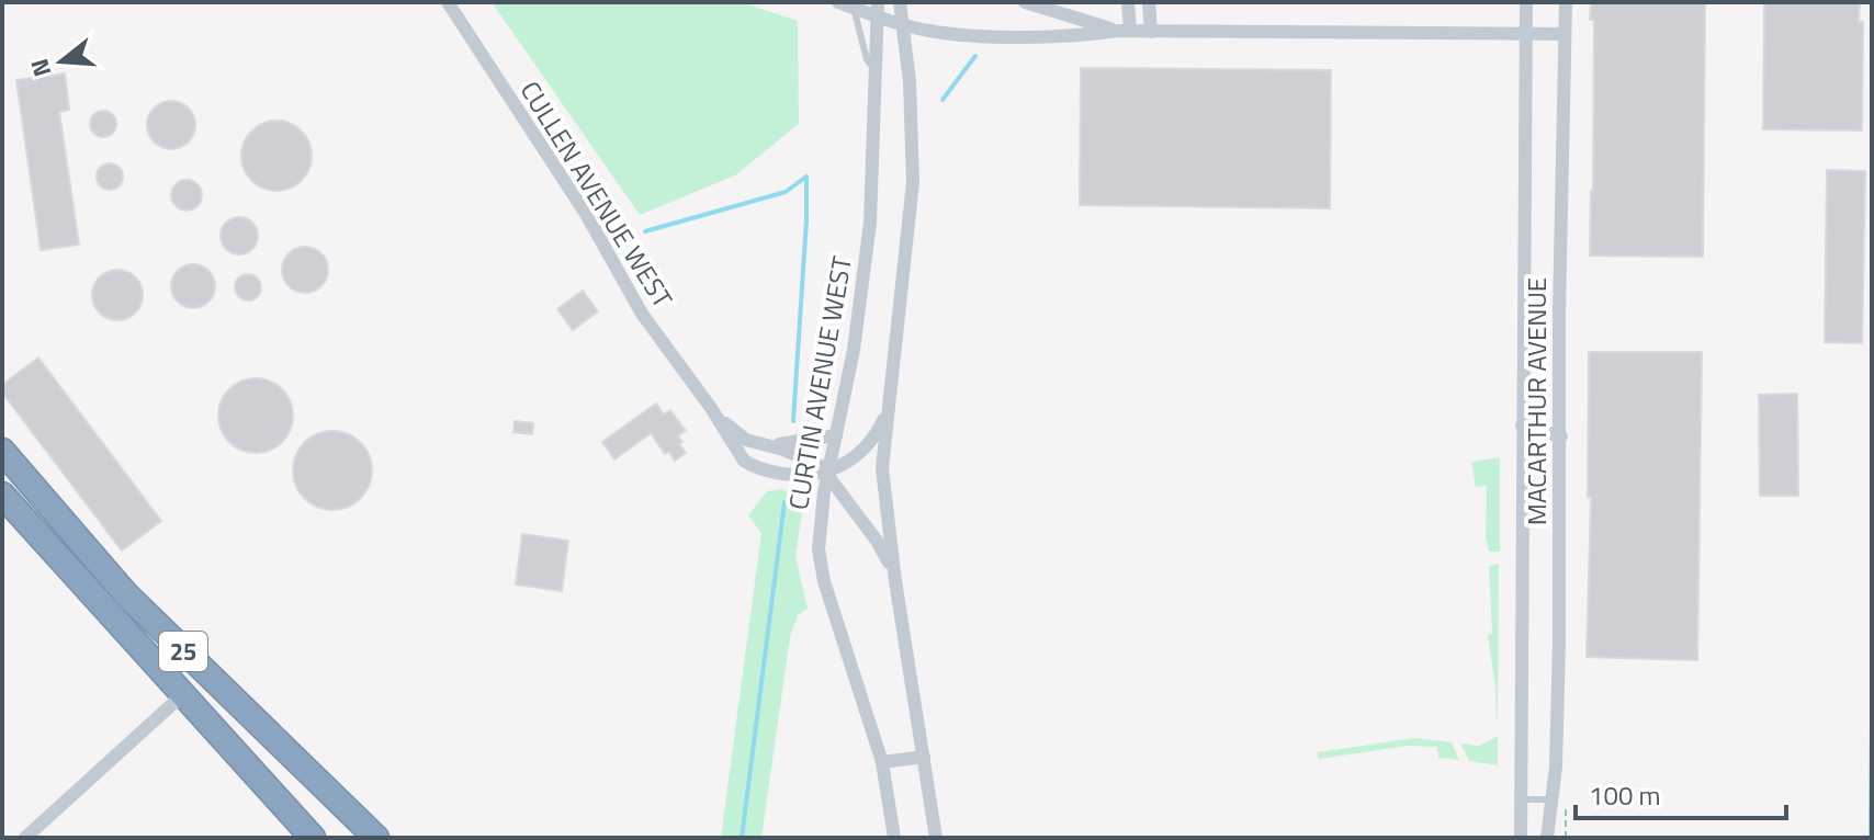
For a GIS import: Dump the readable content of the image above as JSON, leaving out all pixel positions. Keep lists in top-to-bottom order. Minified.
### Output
{"streets":{"highway":["25"],"street":["CULLEN AVENUE WEST","CURTIN AVENUE WEST","MACARTHUR AVENUE"]},"crossings":[["CULLEN AVENUE WEST","CURTIN AVENUE WEST"]],"scale_bar":"100 m","north":"left"}
